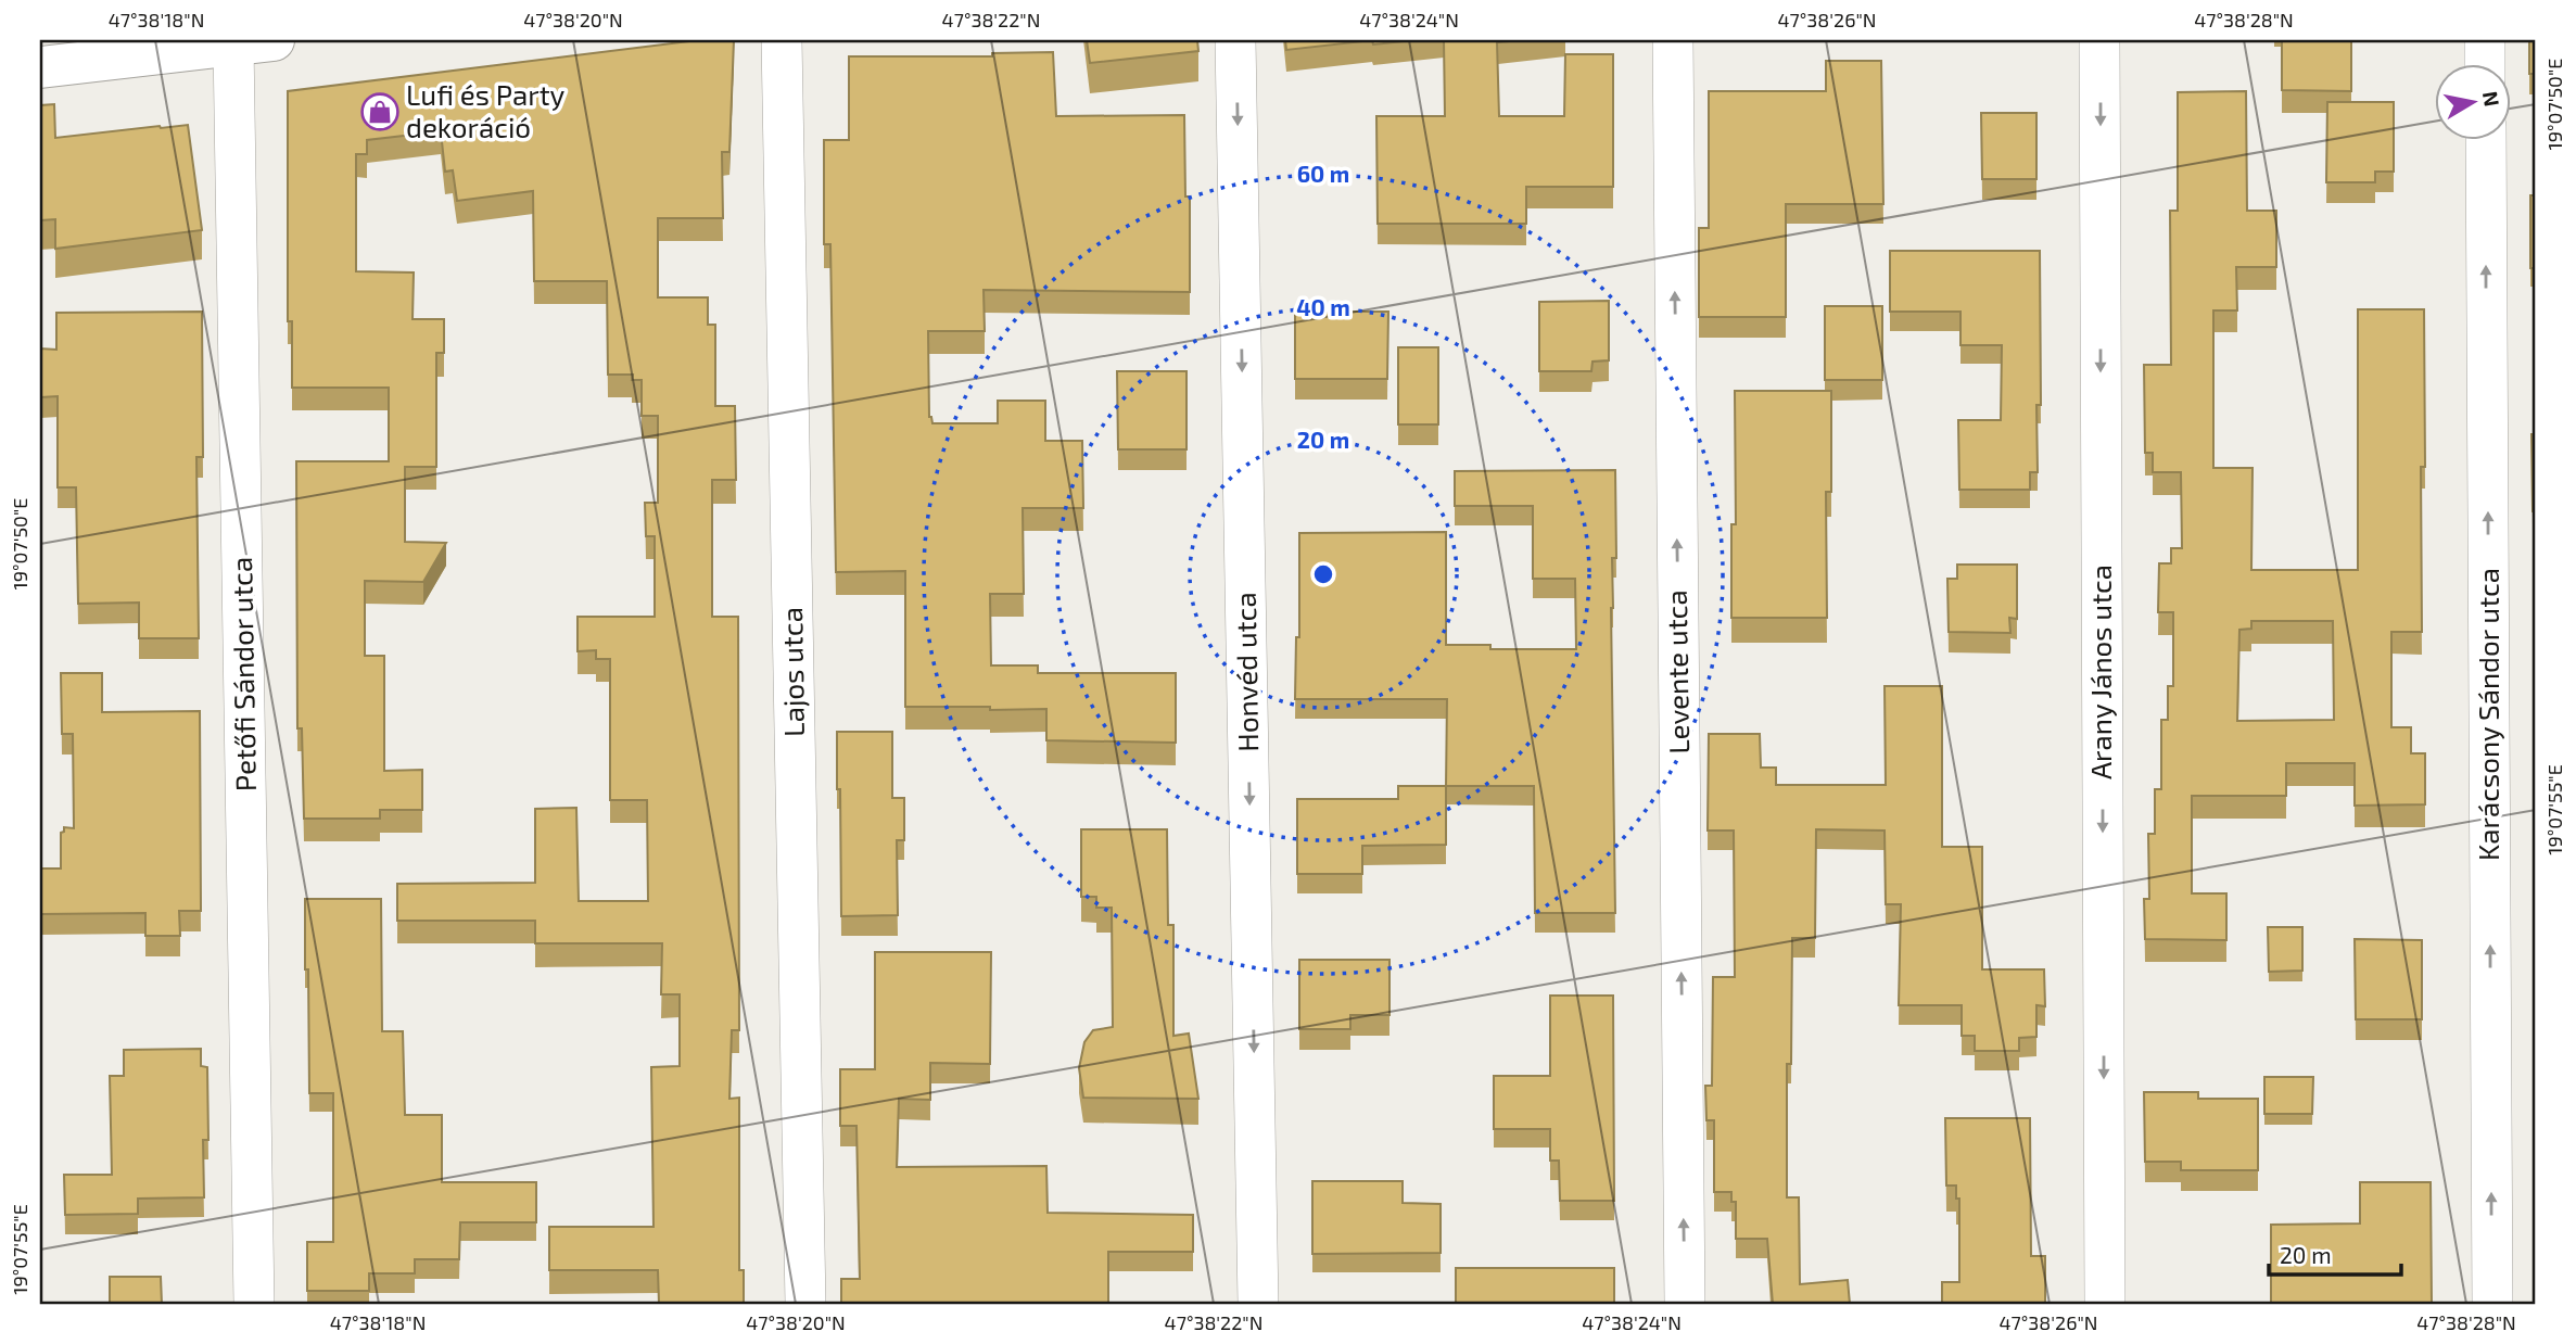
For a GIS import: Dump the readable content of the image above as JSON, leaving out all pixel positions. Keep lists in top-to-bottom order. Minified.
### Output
{"streets":{"street":["Lajos utca","Honvéd utca","Levente utca","Arany János utca","Petőfi Sándor utca","Karácsony Sándor utca"]},"one_way":["Honvéd utca","Levente utca","Arany János utca","Karácsony Sándor utca"],"places":{"shop":["Lufi és Party dekoráció"]},"scale_bar":"20 m","north":"right","coordinates":["47°38'18\"N","47°38'20\"N","47°38'22\"N","47°38'24\"N","47°38'26\"N","47°38'28\"N","19°07'50\"E","19°07'55\"E"],"rings":["60 m","40 m","20 m"]}
